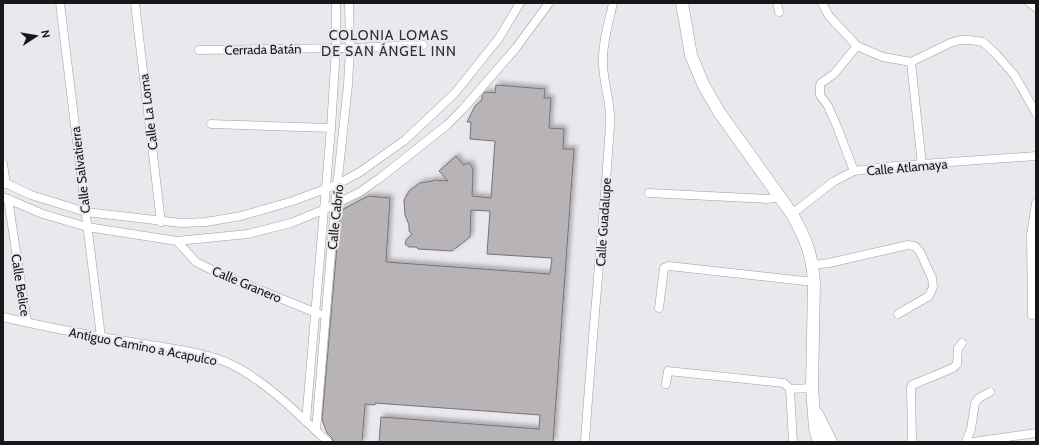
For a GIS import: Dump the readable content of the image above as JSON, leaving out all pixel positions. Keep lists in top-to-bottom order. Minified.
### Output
{"streets":{"street":["Cerrada Batán","Calle La Loma","Calle Atlamaya","Calle Salvatierra","Calle Cabrío","Calle Guadalupe","Calle Granero","Calle Belice","Antiguo Camino a Acapulco"]},"crossings":[["Cerrada Batán","Calle Cabrío"],["Calle Salvatierra","Antiguo Camino a Acapulco"],["Calle Cabrío","Calle Granero"],["Calle Cabrío","Antiguo Camino a Acapulco"],["Calle Belice","Antiguo Camino a Acapulco"]],"districts":["COLONIA LOMAS DE SAN ÁNGEL INN"],"north":"right"}
